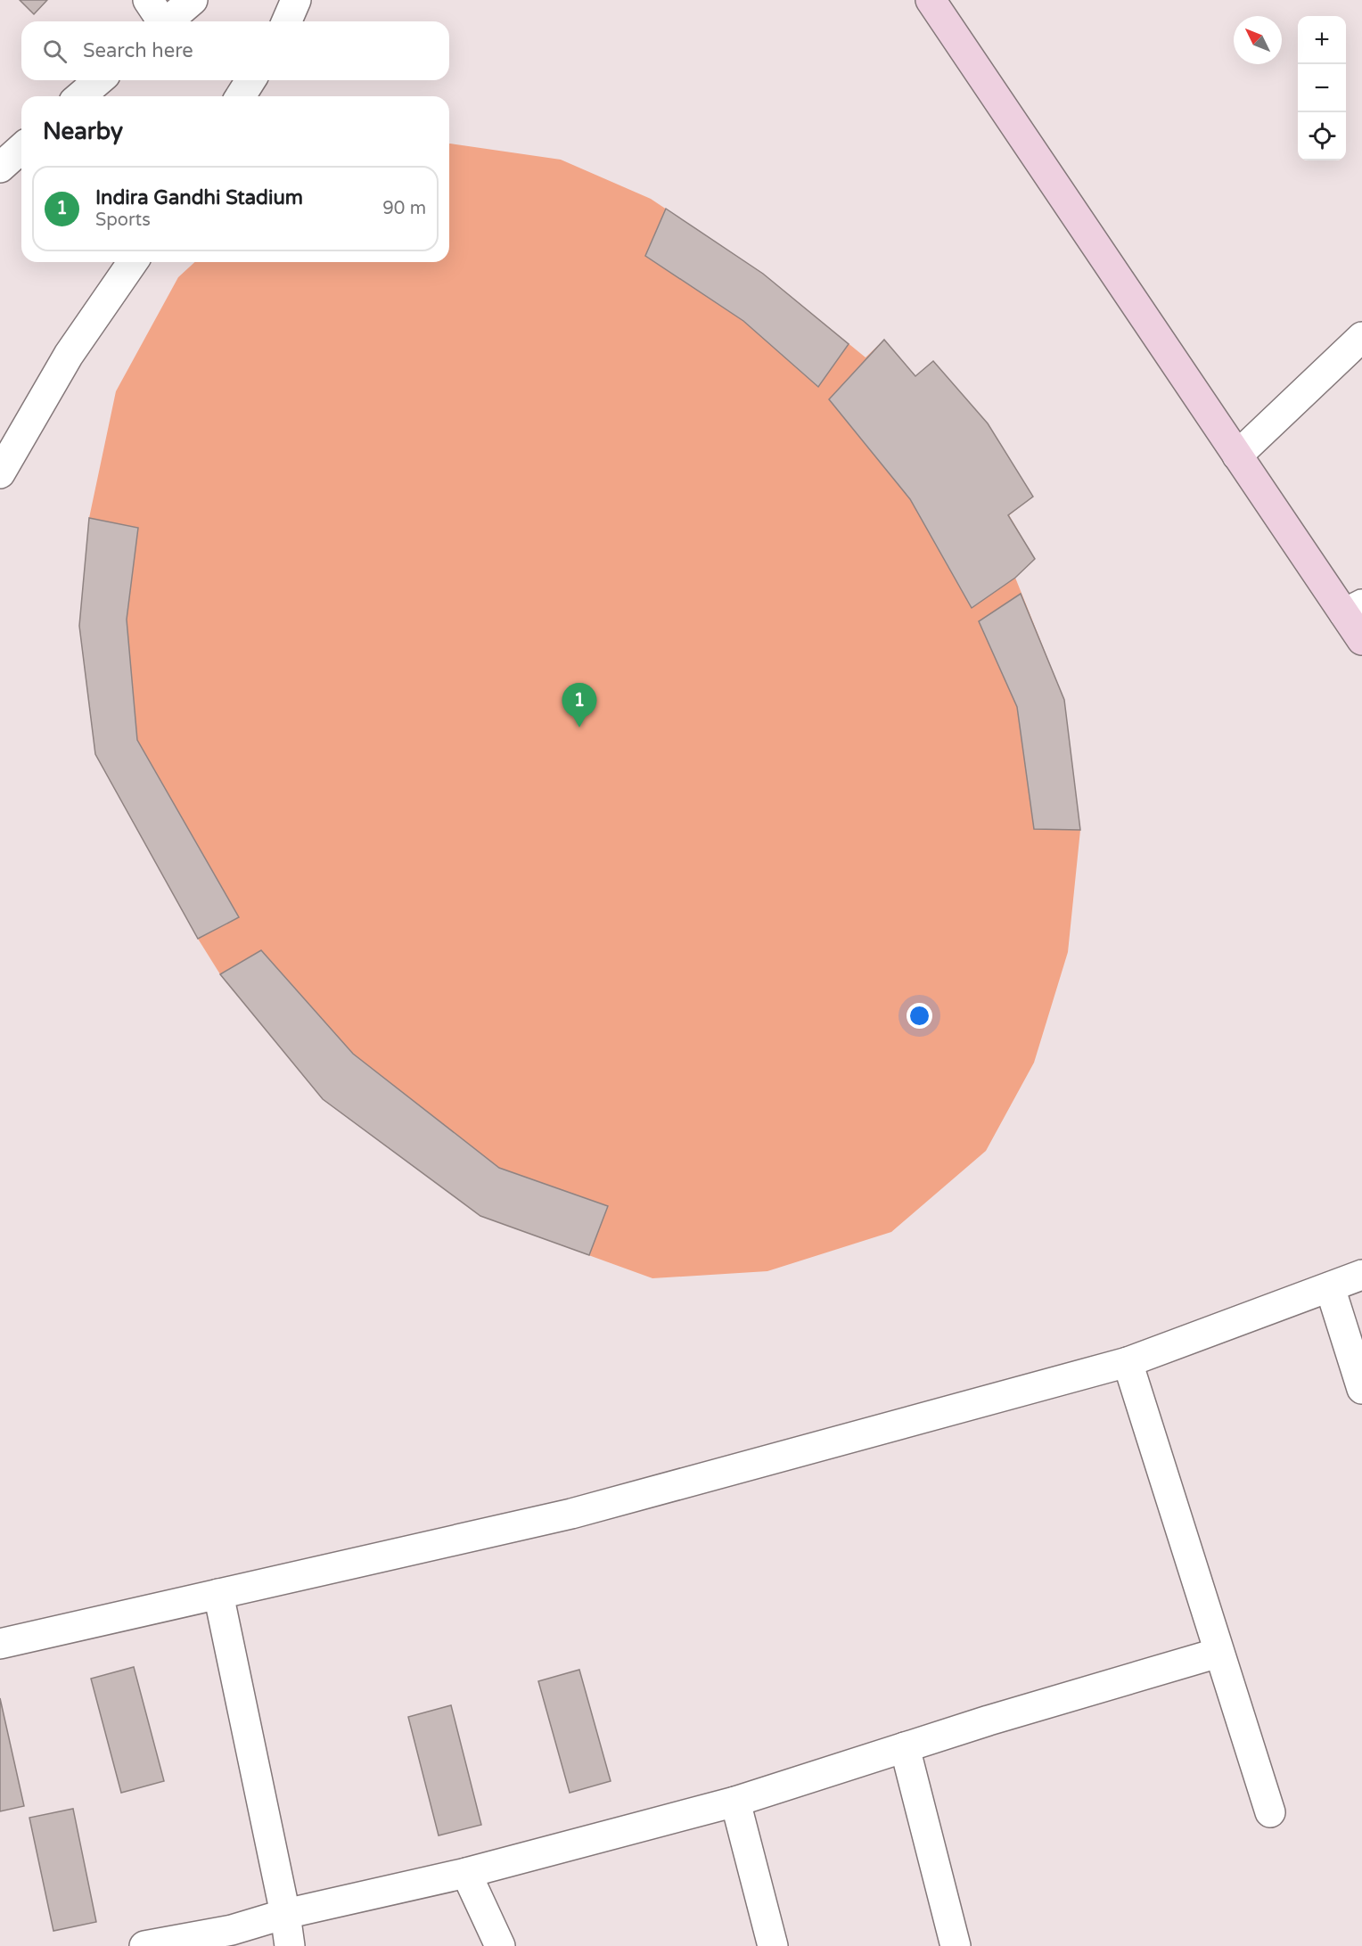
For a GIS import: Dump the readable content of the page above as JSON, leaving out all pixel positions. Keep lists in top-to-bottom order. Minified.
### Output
{"north":"top left","page":{"map_buttons":["+","−"],"search":"Search here","heading":"Nearby","list":[{"mark":"1","name":"Indira Gandhi Stadium","note":"Sports","value":"90 m"}],"pins":"1"}}
